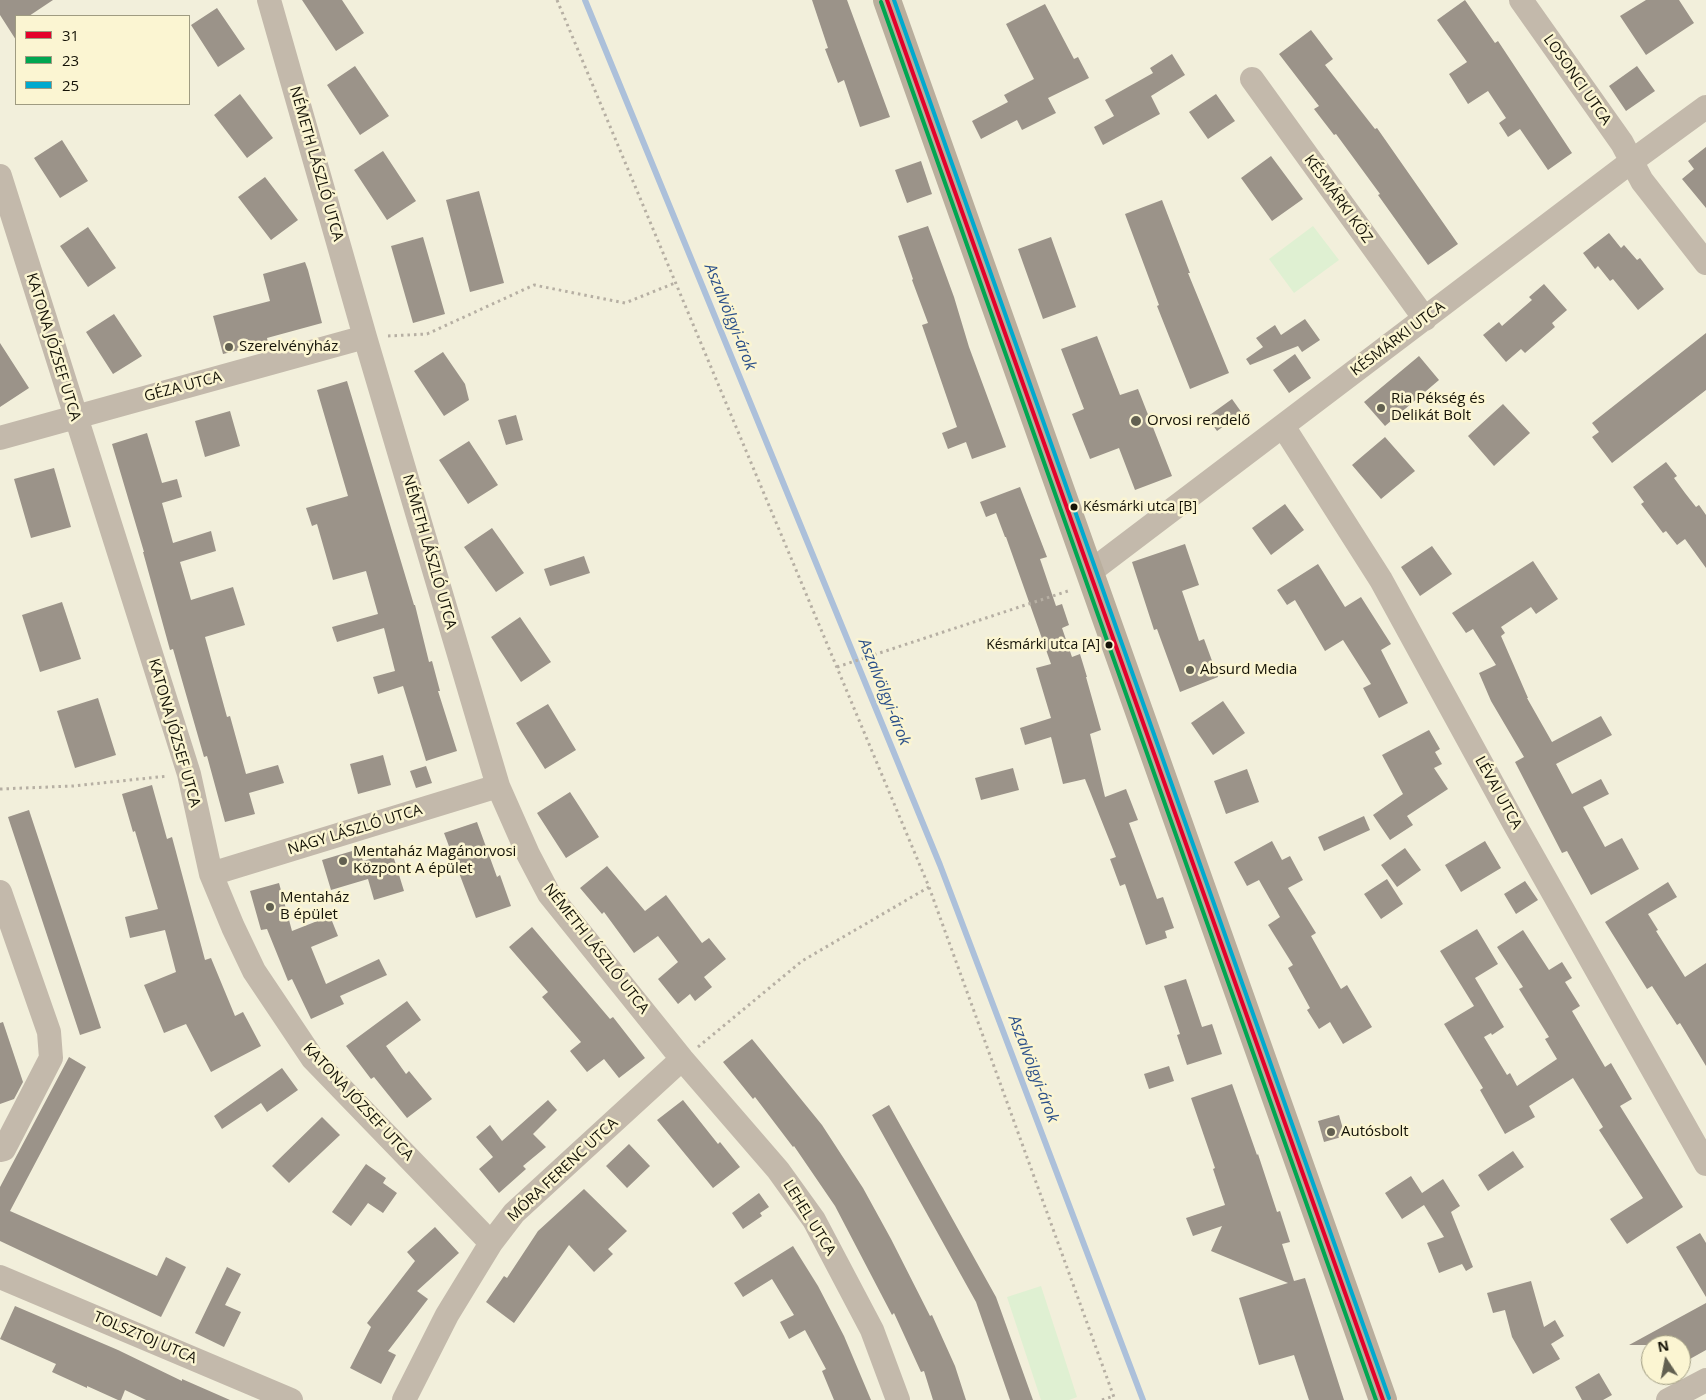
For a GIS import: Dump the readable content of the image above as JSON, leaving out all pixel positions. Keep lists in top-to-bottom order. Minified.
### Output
{"streets":{"street":["LOSONCI UTCA","NÉMETH LÁSZLÓ UTCA","KÉSMÁRKI KÖZ","KÉSMÁRKI UTCA","KATONA JÓZSEF UTCA","GÉZA UTCA","LÉVAI UTCA","NAGY LÁSZLÓ UTCA","MÓRA FERENC UTCA","LEHEL UTCA","TOLSZTOJ UTCA"]},"crossings":[["LOSONCI UTCA","KÉSMÁRKI UTCA"],["NÉMETH LÁSZLÓ UTCA","GÉZA UTCA"],["NÉMETH LÁSZLÓ UTCA","NAGY LÁSZLÓ UTCA"],["NÉMETH LÁSZLÓ UTCA","MÓRA FERENC UTCA"],["NÉMETH LÁSZLÓ UTCA","LEHEL UTCA"],["KÉSMÁRKI KÖZ","KÉSMÁRKI UTCA"],["KÉSMÁRKI UTCA","LÉVAI UTCA"],["KATONA JÓZSEF UTCA","GÉZA UTCA"],["KATONA JÓZSEF UTCA","NAGY LÁSZLÓ UTCA"],["KATONA JÓZSEF UTCA","MÓRA FERENC UTCA"],["MÓRA FERENC UTCA","LEHEL UTCA"]],"water":["Aszalvölgyi-árok"],"places":["Szerelvényház","Ria Pékség és Delikát Bolt","Orvosi rendelő","Késmárki utca [B]","Késmárki utca [A]","Absurd Media","Mentaház Magánorvosi Központ A épület","Mentaház B épület","Autósbolt"],"lines":["transit line 31","transit line 25","transit line 23"],"legend":["31","23","25"],"north":"top"}
